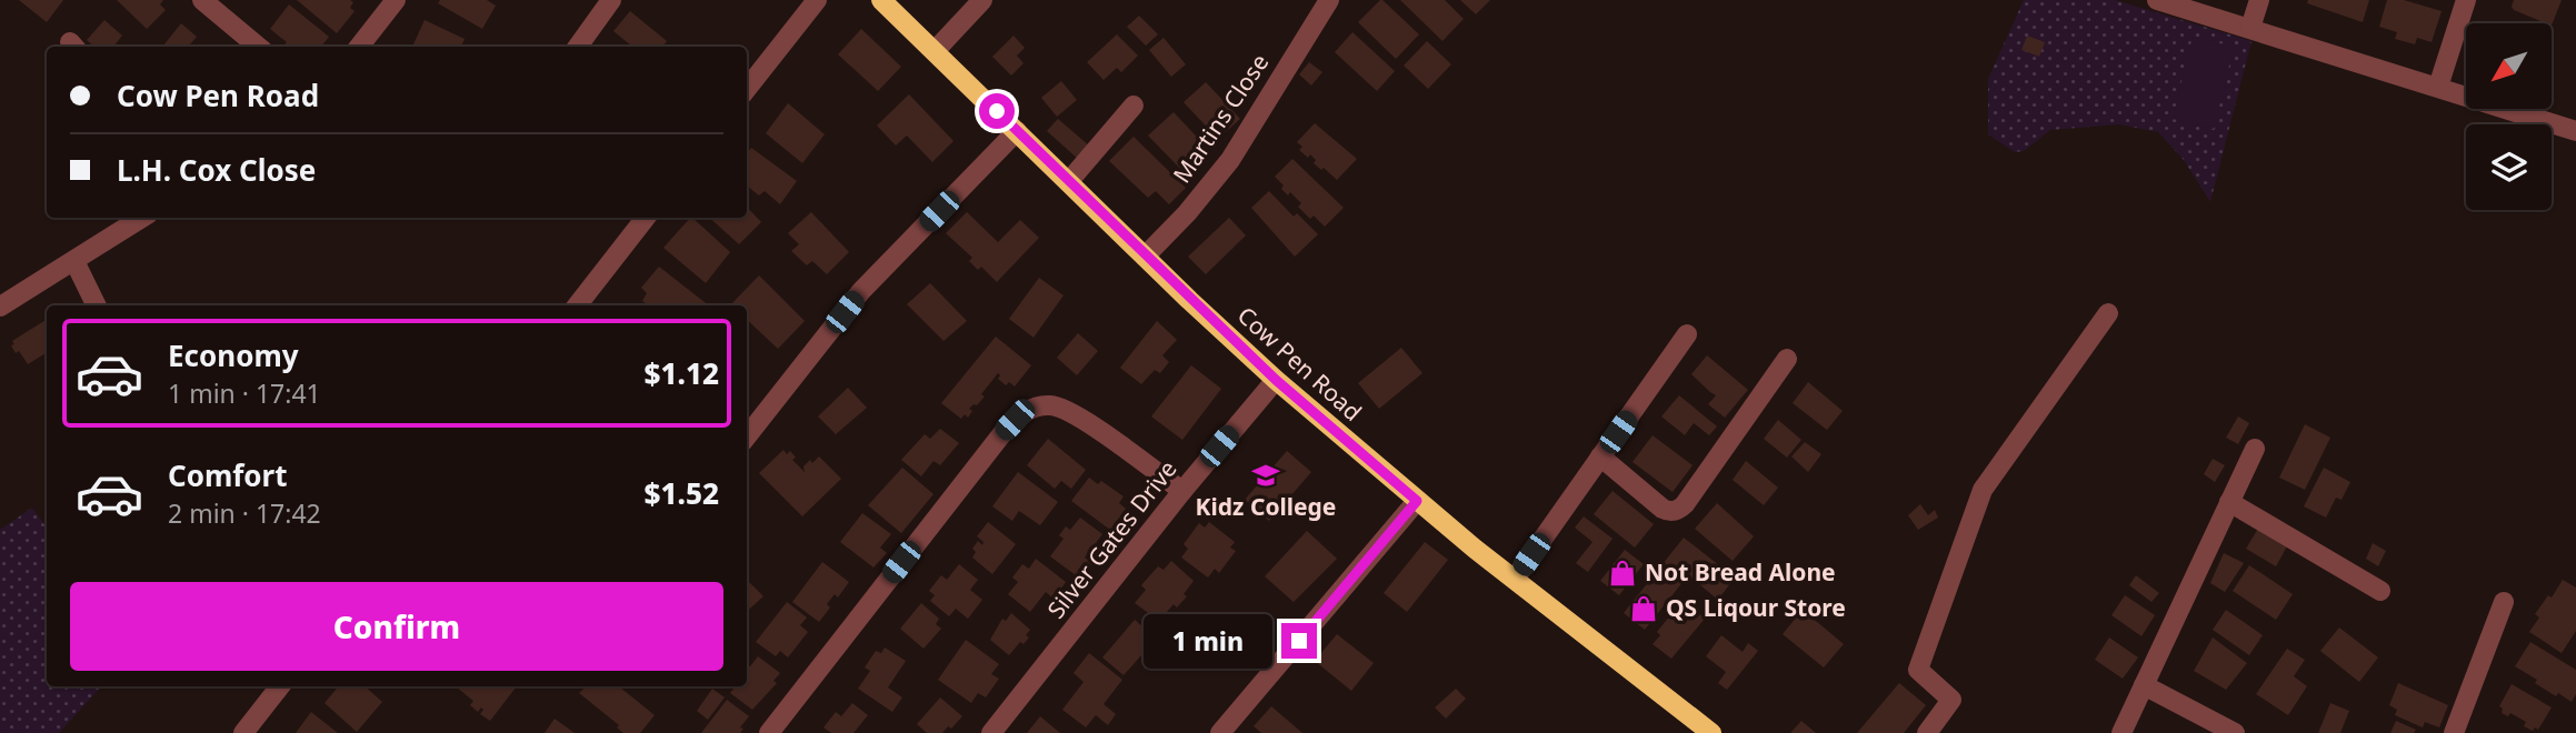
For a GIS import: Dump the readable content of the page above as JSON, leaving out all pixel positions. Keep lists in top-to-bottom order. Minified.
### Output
{"streets":{"main road":["Cow Pen Road"],"street":["Martins Close","Silver Gates Drive"]},"crossings":[["Martins Close","Cow Pen Road"],["Cow Pen Road","Silver Gates Drive"]],"places":{"school or university":["Kidz College"],"shop":["Not Bread Alone","QS Liqour Store"]},"north":"bottom left","page":{"banner":["Cow Pen Road","L.H. Cox Close"],"list":[{"name":"Economy","note":"1 min · 17:41","value":"$1.12"},{"name":"Comfort","note":"2 min · 17:42","value":"$1.52"}],"buttons":"Confirm","bubble":"1 min"}}
